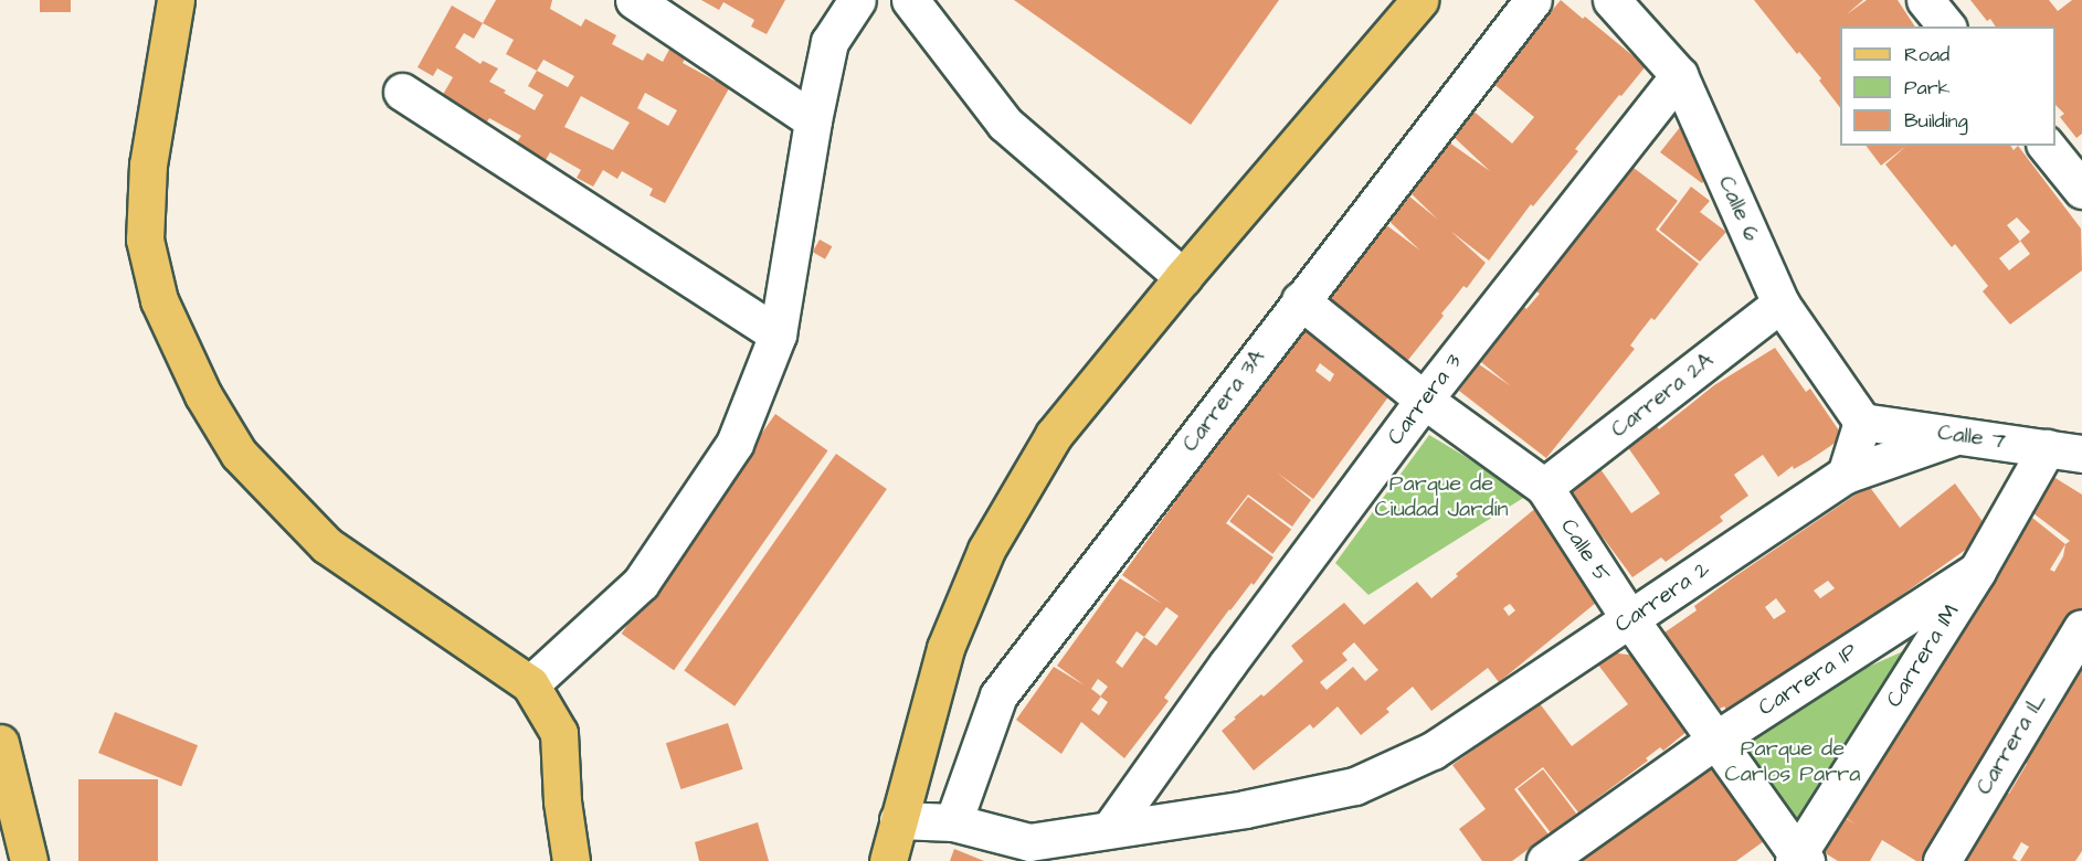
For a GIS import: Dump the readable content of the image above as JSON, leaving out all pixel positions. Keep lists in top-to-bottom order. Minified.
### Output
{"streets":{"street":["Calle 6","Carrera 2A","Carrera 3","Carrera 3A","Calle 7","Calle 5","Carrera 2","Carrera 1M","Carrera 1P","Carrera 1L"]},"crossings":[["Calle 6","Carrera 2A"],["Calle 6","Carrera 3"],["Calle 6","Calle 7"],["Carrera 2A","Calle 5"],["Carrera 3","Calle 5"],["Carrera 3","Carrera 2"],["Carrera 3A","Calle 5"],["Carrera 3A","Carrera 2"],["Calle 7","Carrera 2"],["Calle 7","Carrera 1M"],["Calle 5","Carrera 2"],["Calle 5","Carrera 1M"],["Calle 5","Carrera 1P"],["Carrera 1M","Carrera 1P"]],"parks":["Parque de Ciudad Jardín","Parque de Carlos Parra"],"legend":["Road","Park","Building"]}
